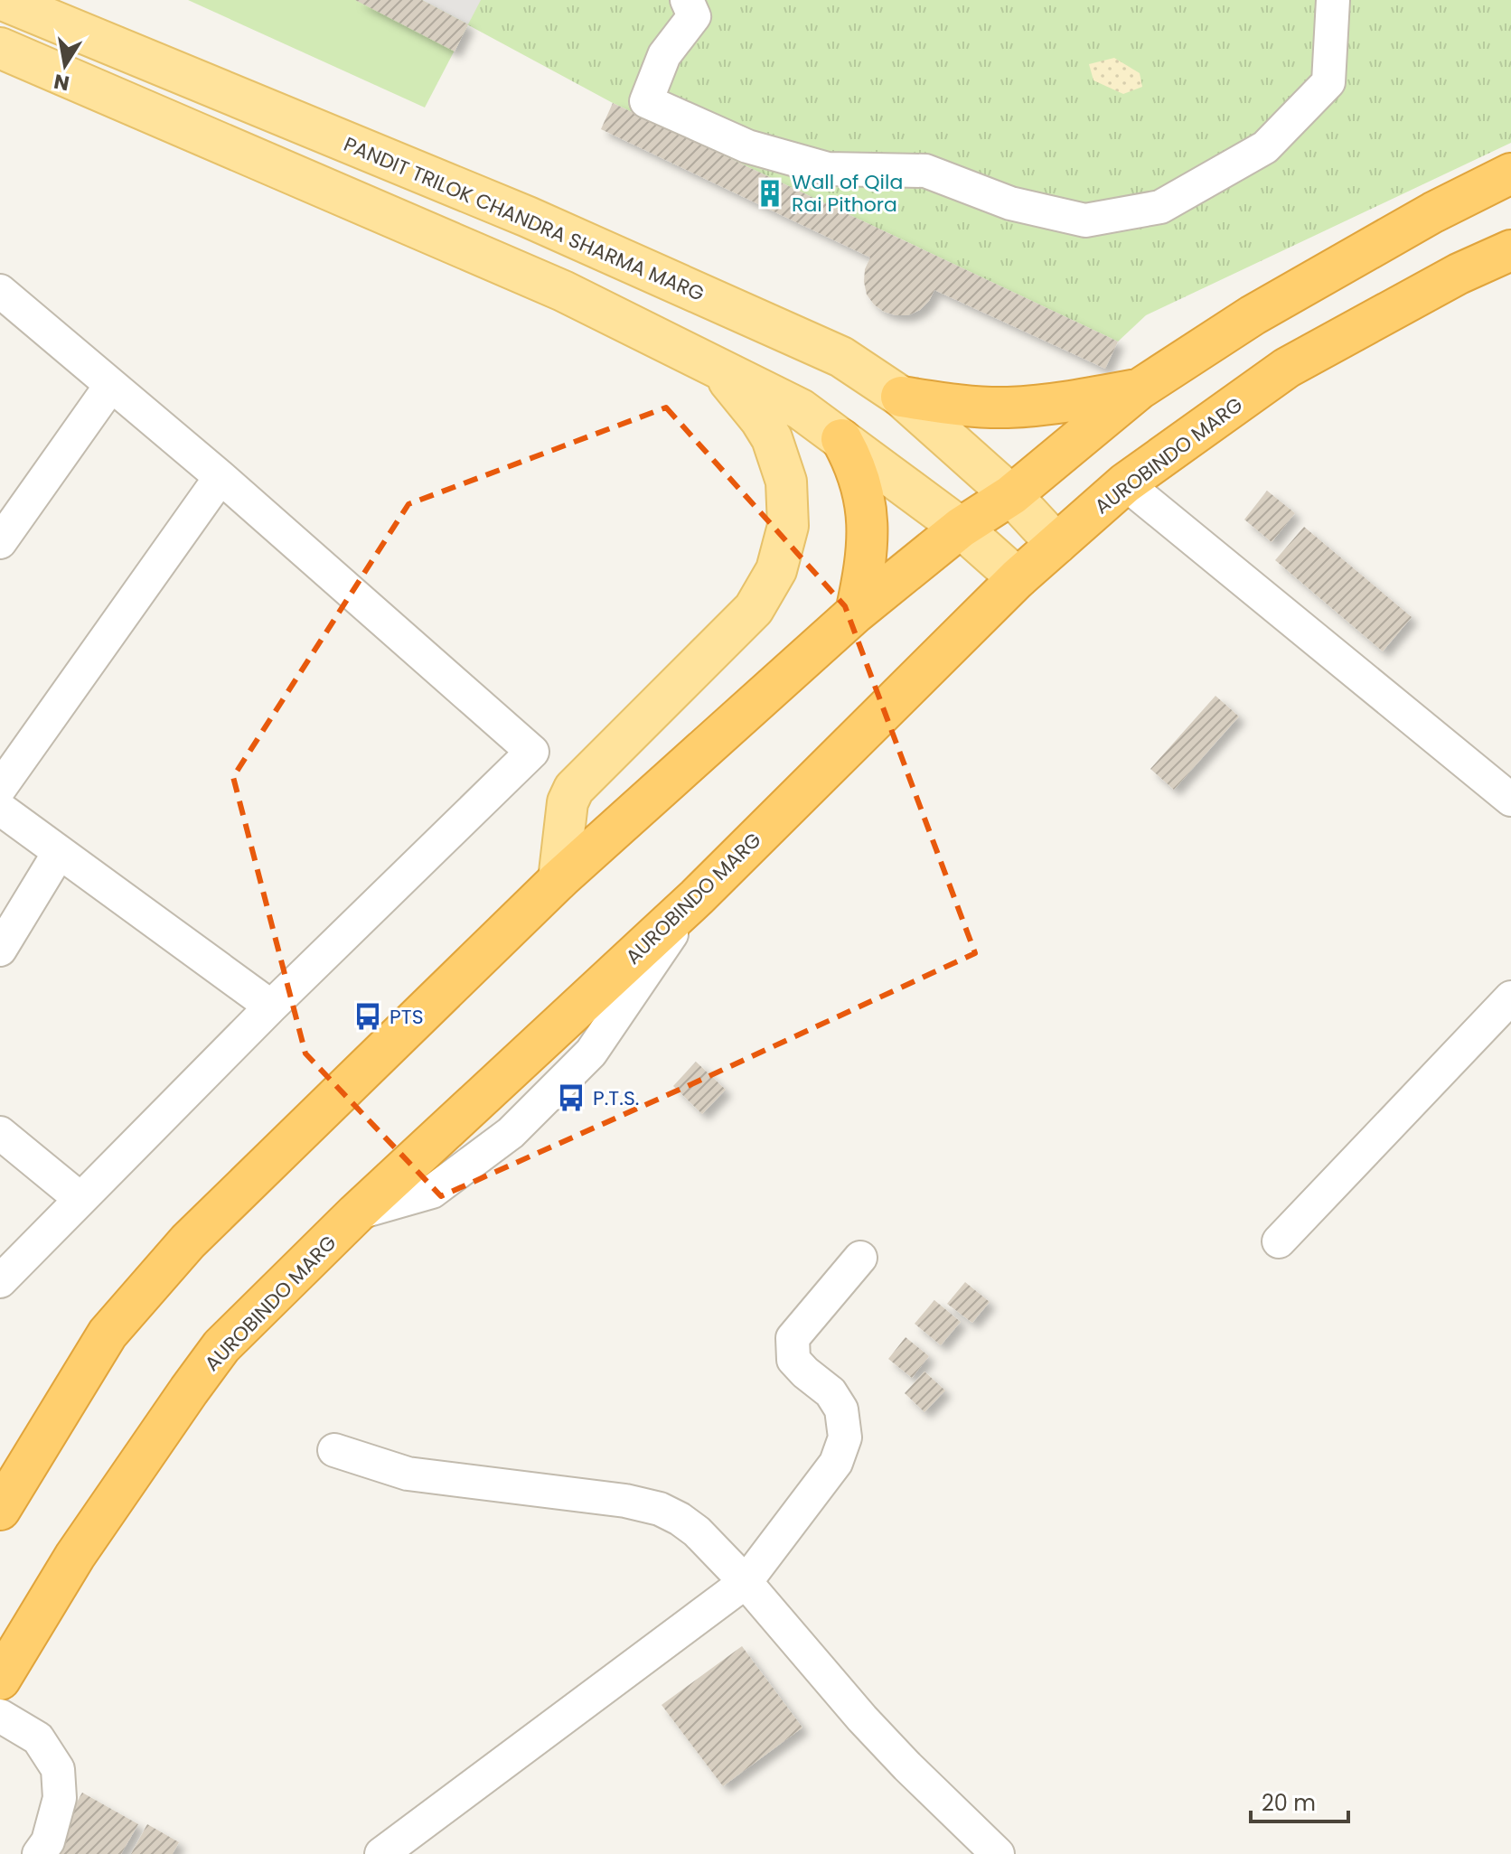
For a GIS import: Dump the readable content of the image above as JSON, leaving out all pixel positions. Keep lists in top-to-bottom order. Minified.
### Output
{"streets":{"highway":["AUROBINDO MARG"],"main road":["PANDIT TRILOK CHANDRA SHARMA MARG"]},"crossings":[["PANDIT TRILOK CHANDRA SHARMA MARG","AUROBINDO MARG"]],"places":{"building":["Wall of Qila Rai Pithora"],"bus stop":["PTS","P.T.S."]},"scale_bar":"20 m","north":"bottom"}
